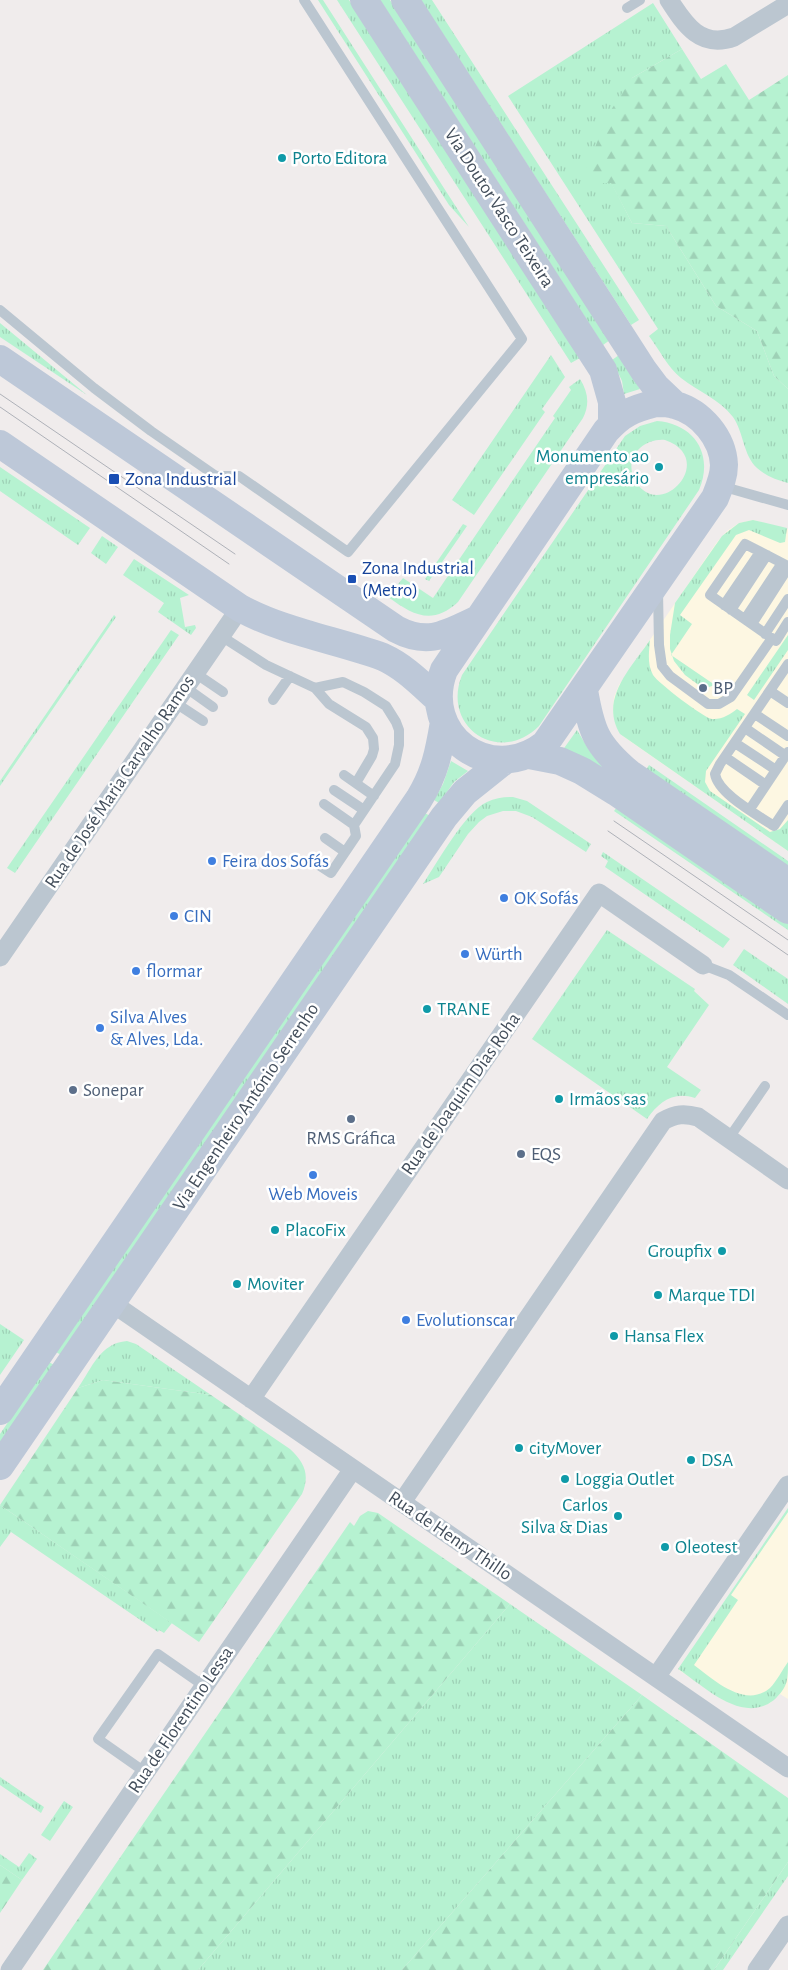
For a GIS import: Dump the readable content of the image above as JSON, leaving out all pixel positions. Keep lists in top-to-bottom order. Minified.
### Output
{"streets":{"main road":["Via Doutor Vasco Teixeira","Via Engenheiro António Serrenho"],"street":["Rua de José Maria Carvalho Ramos","Rua de Joaquim Dias Roha","Rua de Henry Thillo","Rua de Florentino Lessa"]},"crossings":[["Via Doutor Vasco Teixeira","Via Engenheiro António Serrenho"],["Rua de Joaquim Dias Roha","Rua de Henry Thillo"],["Via Engenheiro António Serrenho","Rua de Henry Thillo"],["Rua de Henry Thillo","Rua de Florentino Lessa"]],"places":{"other":["Porto Editora","Monumento ao empresário","BP","Feira dos Sofás","OK Sofás","CIN","Würth","flormar","TRANE","Silva Alves & Alves, Lda.","Sonepar","Irmãos sas","RMS Gráfica","EQS","Web Moveis","PlacoFix","Groupfix","Moviter","Marque TDI","Evolutionscar","Hansa Flex","cityMover","DSA","Loggia Outlet","Carlos Silva & Dias","Oleotest"],"transit":["Zona Industrial","Zona Industrial (Metro)"]}}
